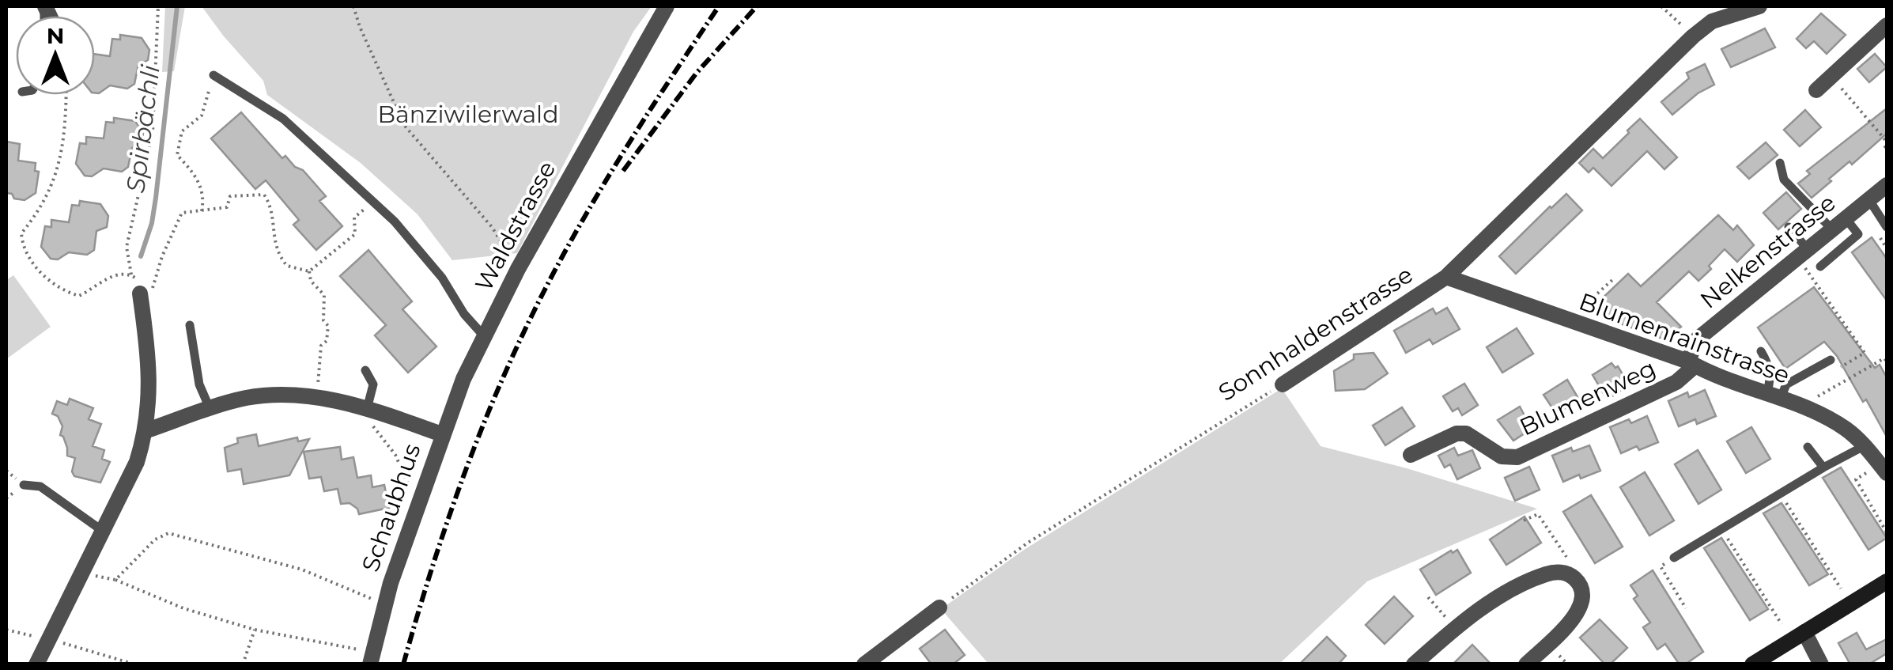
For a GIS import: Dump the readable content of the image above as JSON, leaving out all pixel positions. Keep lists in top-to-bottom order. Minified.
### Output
{"streets":{"street":["Waldstrasse","Nelkenstrasse","Sonnhaldenstrasse","Blumenrainstrasse","Blumenweg","Schaubhus"]},"crossings":[["Waldstrasse","Schaubhus"],["Nelkenstrasse","Blumenrainstrasse"],["Nelkenstrasse","Blumenweg"],["Sonnhaldenstrasse","Blumenrainstrasse"],["Blumenrainstrasse","Blumenweg"]],"water":["Spirbächli"],"parks":["Bänziwilerwald"],"north":"top"}
